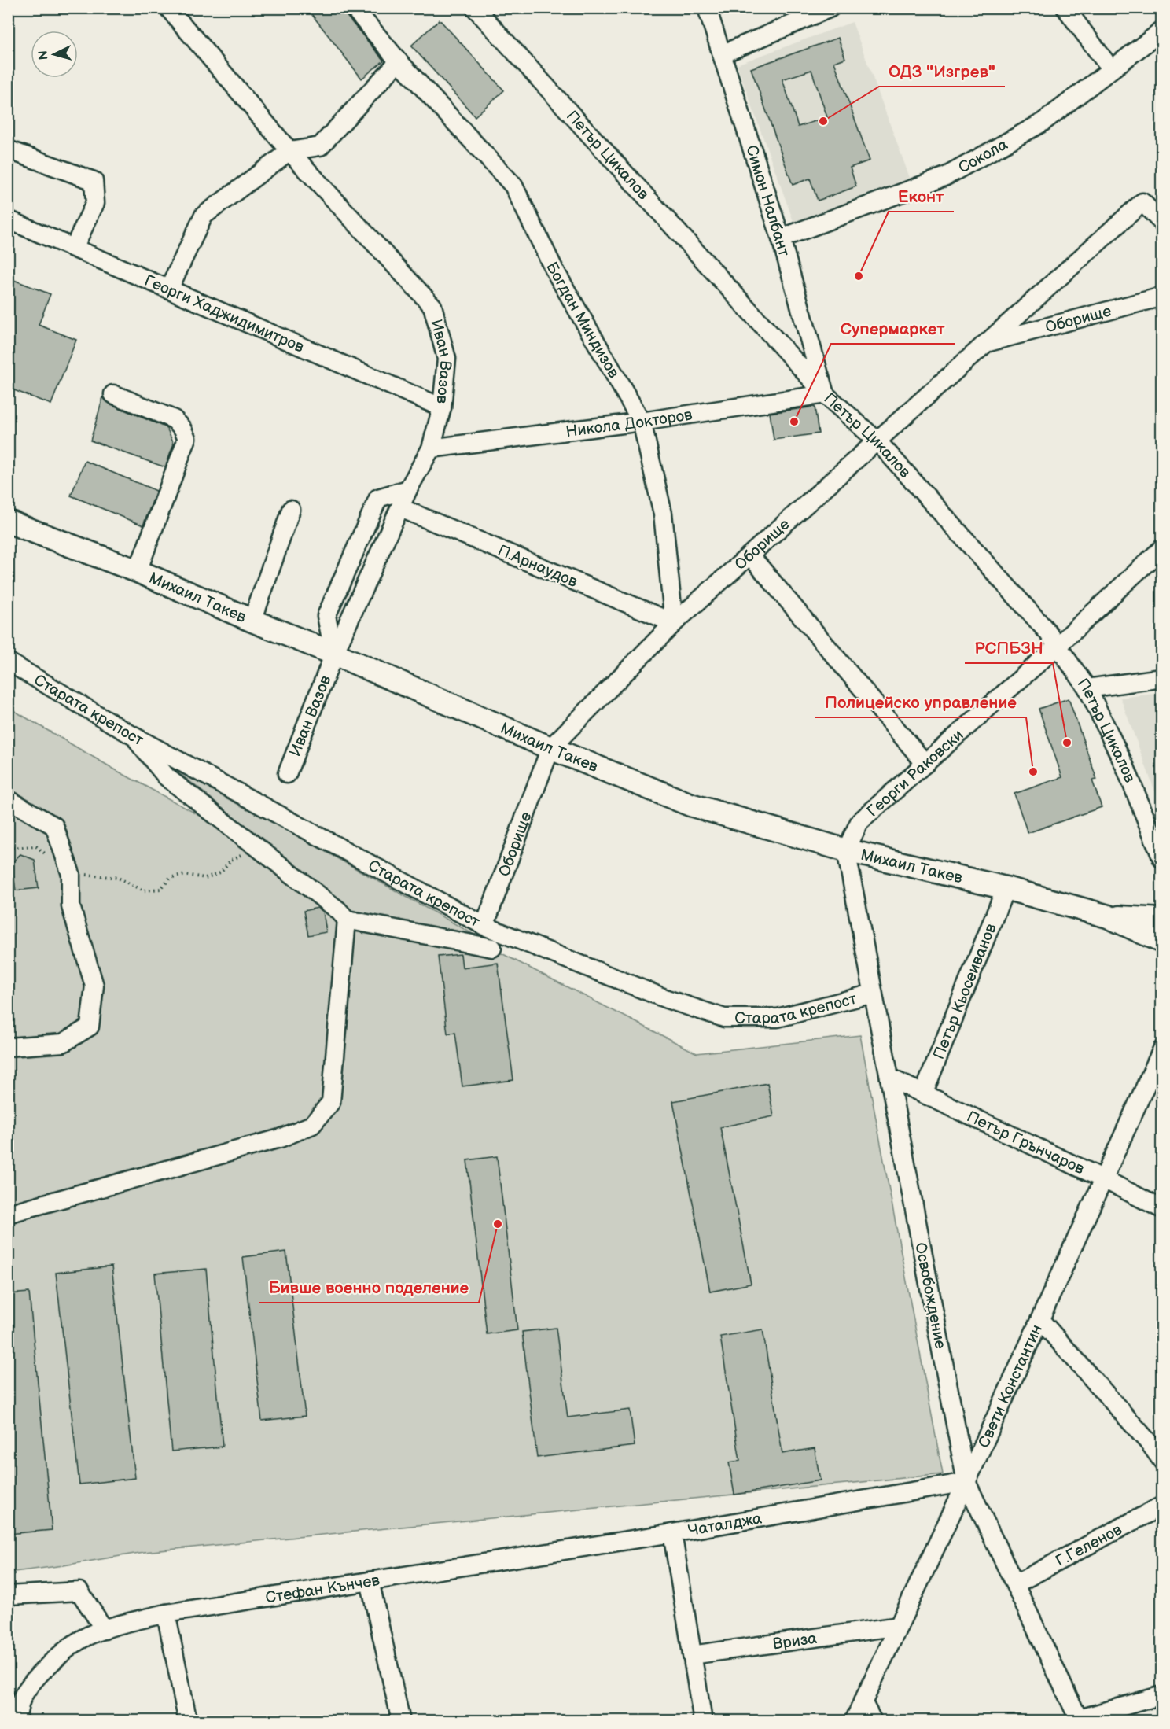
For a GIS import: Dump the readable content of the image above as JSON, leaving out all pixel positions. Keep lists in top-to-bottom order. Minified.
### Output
{"streets":{"main road":["Михаил Такев"],"street":["Петър Цикалов","Сокола","Симон Налбант","Георги Хаджидимитров","Оборище","Богдан Миндизов","Иван Вазов","Никола Докторов","П.Арнаудов","Старата крепост","Георги Раковски","Петър Кьосеиванов","Петър Грънчаров","Освобождение","Свети Константин","Чаталджа","Г.Геленов","Стефан Кънчев","Вриза"]},"crossings":[["Петър Цикалов","Симон Налбант"],["Петър Цикалов","Оборище"],["Петър Цикалов","Никола Докторов"],["Петър Цикалов","Георги Раковски"],["Сокола","Симон Налбант"],["Симон Налбант","Никола Докторов"],["Георги Хаджидимитров","Иван Вазов"],["Оборище","Богдан Миндизов"],["Оборище","П.Арнаудов"],["Оборище","Михаил Такев"],["Оборище","Старата крепост"],["Богдан Миндизов","Никола Докторов"],["Богдан Миндизов","П.Арнаудов"],["Иван Вазов","Никола Докторов"],["Иван Вазов","П.Арнаудов"],["Иван Вазов","Михаил Такев"],["Михаил Такев","Георги Раковски"],["Михаил Такев","Петър Кьосеиванов"],["Михаил Такев","Освобождение"],["Старата крепост","Освобождение"],["Георги Раковски","Освобождение"],["Петър Кьосеиванов","Петър Грънчаров"],["Петър Грънчаров","Освобождение"],["Петър Грънчаров","Свети Константин"],["Освобождение","Свети Константин"],["Освобождение","Чаталджа"],["Освобождение","Г.Геленов"],["Свети Константин","Чаталджа"],["Свети Константин","Вриза"],["Чаталджа","Стефан Кънчев"],["Чаталджа","Вриза"]],"places":["ОДЗ \"Изгрев\"","Еконт","Супермаркет","РСПБЗН","Полицейско управление","Бивше военно поделение"],"north":"left"}
